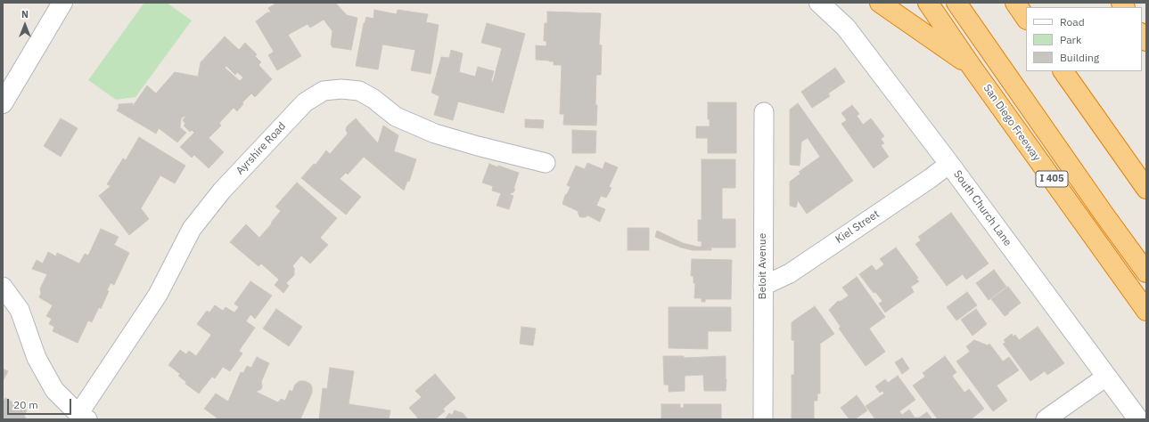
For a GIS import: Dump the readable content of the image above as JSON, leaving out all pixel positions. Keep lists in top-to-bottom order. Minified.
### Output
{"streets":{"highway":["San Diego Freeway","I 405"],"street":["Ayrshire Road","South Church Lane","Kiel Street","Beloit Avenue"]},"crossings":[["South Church Lane","Kiel Street"],["Kiel Street","Beloit Avenue"]],"legend":["Road","Park","Building"],"scale_bar":"20 m","north":"top"}
